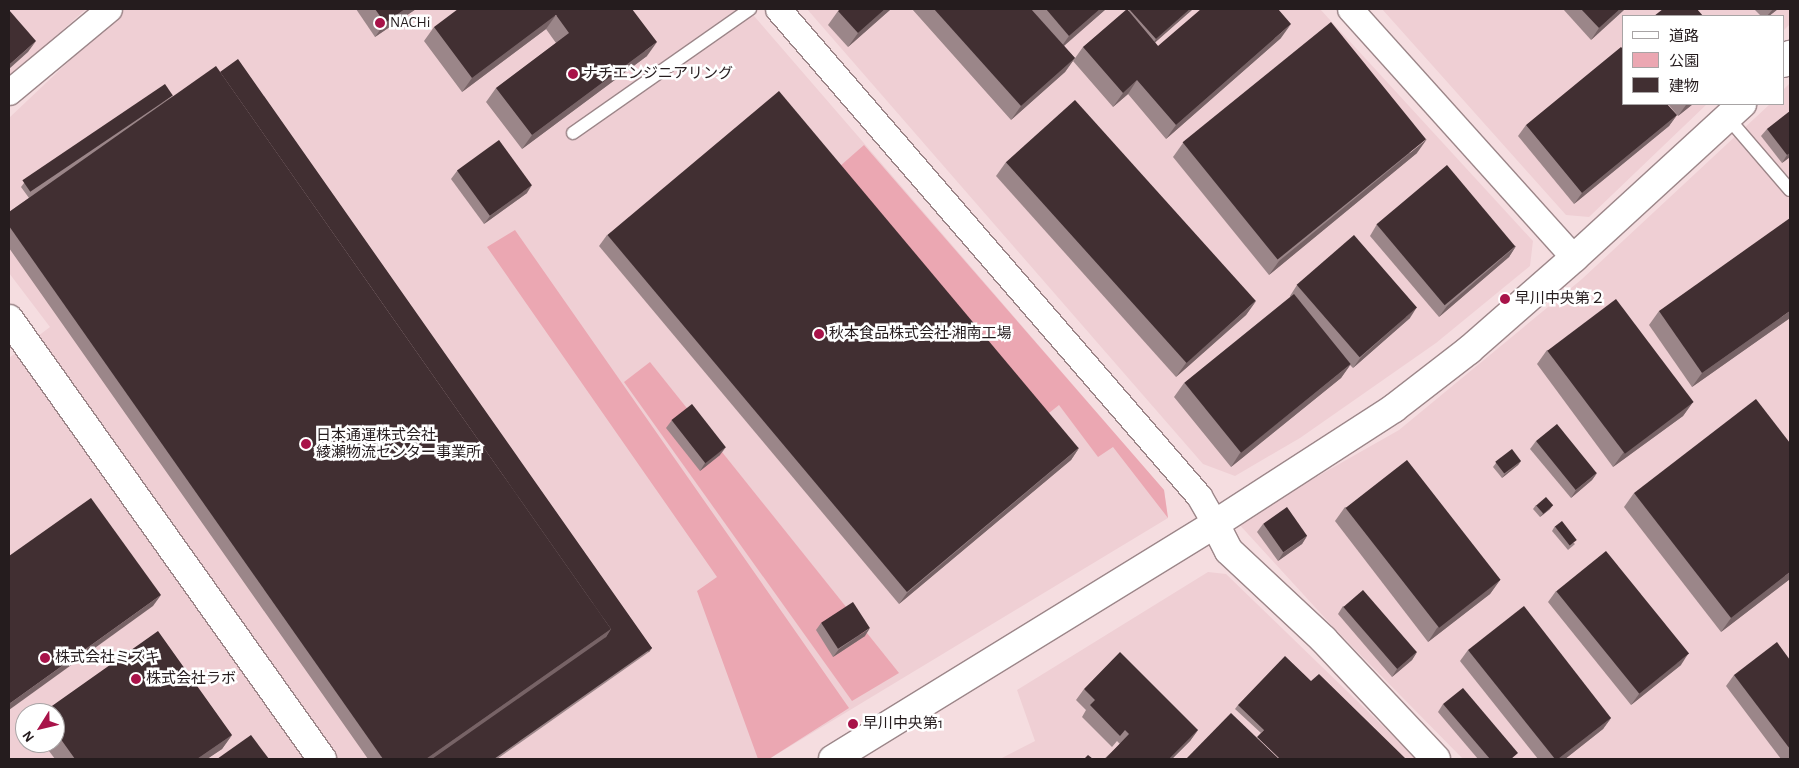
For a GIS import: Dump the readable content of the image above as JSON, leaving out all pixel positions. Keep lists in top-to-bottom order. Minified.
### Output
{"places":["NACHi","ナチエンジニアリング","早川中央第２","秋本食品株式会社 湘南工場","日本通運株式会社 綾瀬物流センター事業所","株式会社ミズキ","株式会社ラボ","早川中央第1"],"legend":["道路","公園","建物"],"north":"bottom left"}
